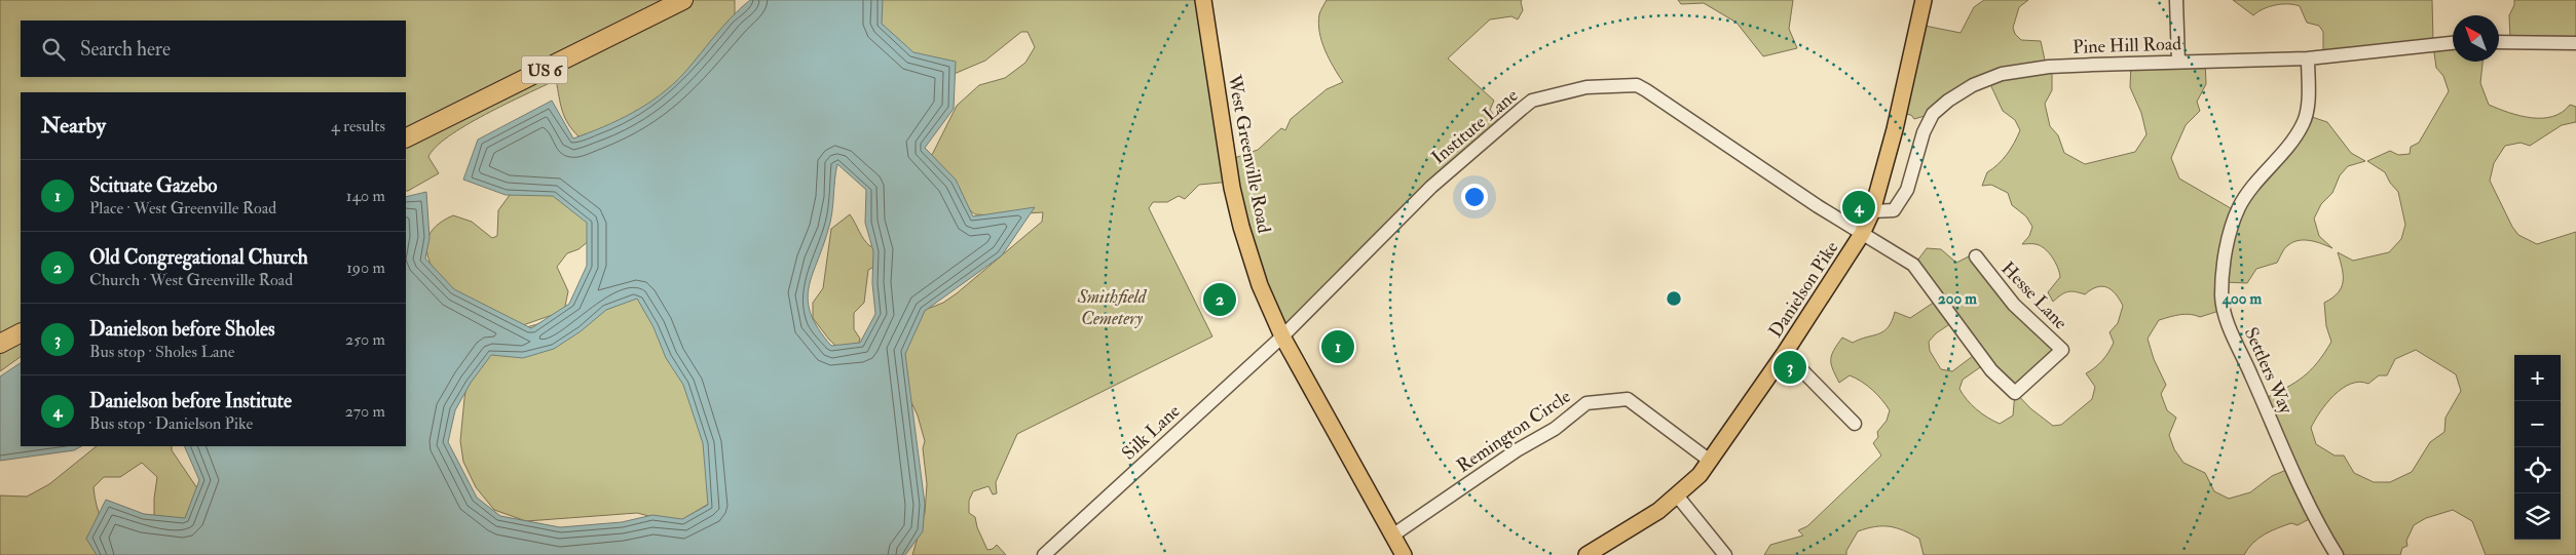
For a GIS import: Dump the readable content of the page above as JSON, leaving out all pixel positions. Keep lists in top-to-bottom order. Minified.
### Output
{"streets":{"highway":["US 6"],"main road":["West Greenville Road","Danielson Pike"],"street":["Pine Hill Road","Institute Lane","Hesse Lane","Settlers Way","Remington Circle","Silk Lane"]},"crossings":[["Pine Hill Road","Danielson Pike"],["Pine Hill Road","Settlers Way"],["Institute Lane","West Greenville Road"],["Institute Lane","Danielson Pike"],["Institute Lane","Hesse Lane"],["Institute Lane","Silk Lane"],["West Greenville Road","Remington Circle"],["West Greenville Road","Silk Lane"],["Danielson Pike","Hesse Lane"],["Danielson Pike","Remington Circle"]],"parks":["Smithfield Cemetery"],"north":"top left","page":{"search":"Search here","heading":["Nearby","4 results"],"list":[{"mark":"1","name":"Scituate Gazebo","note":"Place · West Greenville Road","value":"140 m"},{"mark":"2","name":"Old Congregational Church","note":"Church · West Greenville Road","value":"190 m"},{"mark":"3","name":"Danielson before Sholes","note":"Bus stop · Sholes Lane","value":"250 m"},{"mark":"4","name":"Danielson before Institute","note":"Bus stop · Danielson Pike","value":"270 m"}],"pins":["4","2","1","3"],"map_buttons":["+","−"]},"rings":["200 m","400 m"]}
